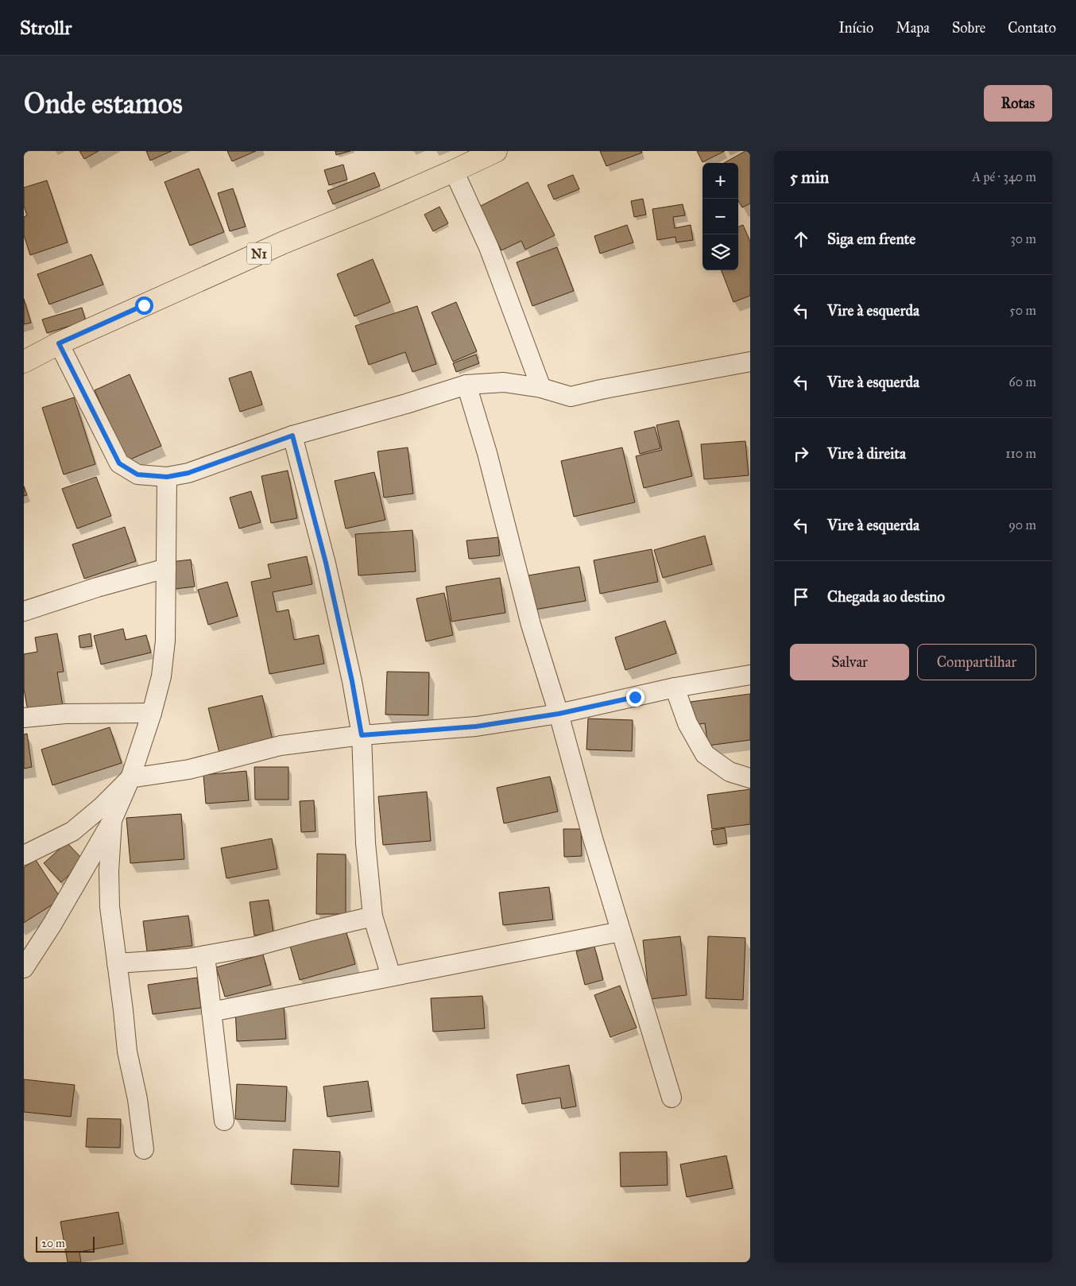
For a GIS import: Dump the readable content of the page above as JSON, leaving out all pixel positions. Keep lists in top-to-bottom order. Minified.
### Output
{"streets":{"main road":["N1"]},"scale_bar":"20 m","page":{"header":"Strollr","nav":["Início","Mapa","Sobre","Contato"],"buttons":["Rotas",["Salvar","Compartilhar"]],"title":"Onde estamos","heading":["5 min","A pé · 340 m"],"map_buttons":["+","−"],"list":[["Siga em frente","30 m"],["Vire à esquerda","50 m"],["Vire à esquerda","60 m"],["Vire à direita","110 m"],["Vire à esquerda","90 m"],"Chegada ao destino"],"scale":"20 m"}}
